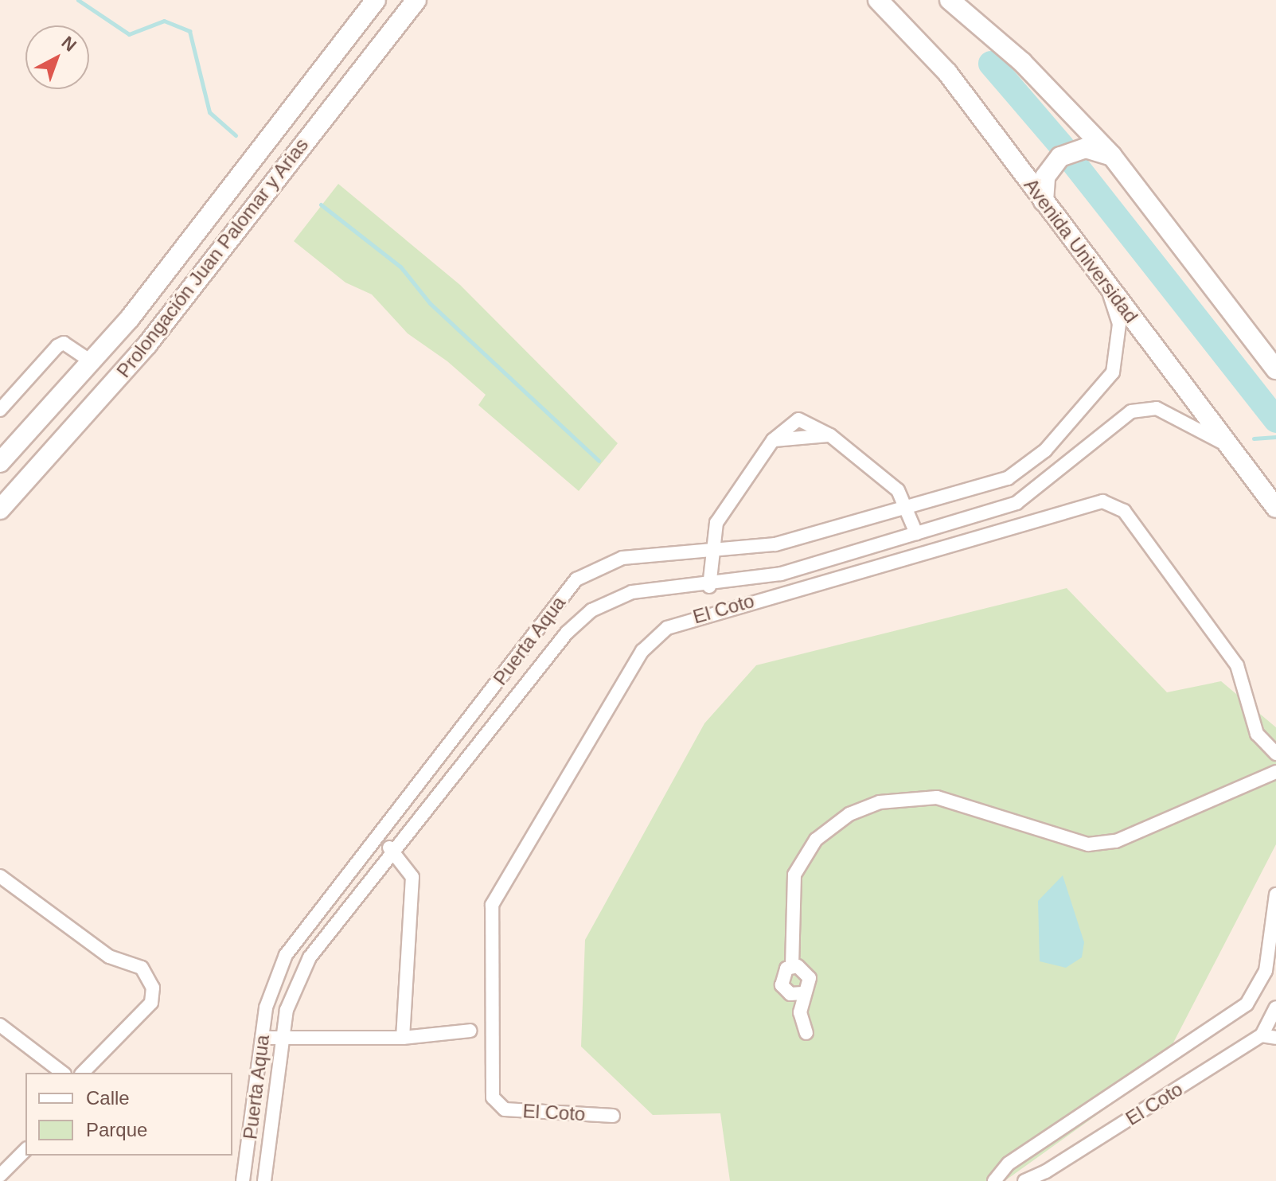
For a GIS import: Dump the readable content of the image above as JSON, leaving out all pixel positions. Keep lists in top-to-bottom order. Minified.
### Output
{"streets":{"main road":["Avenida Universidad","Prolongación Juan Palomar y Arias"],"street":["El Coto","Puerta Aqua"]},"crossings":[["Avenida Universidad","Puerta Aqua"]],"legend":["Calle","Parque"],"north":"top right"}
